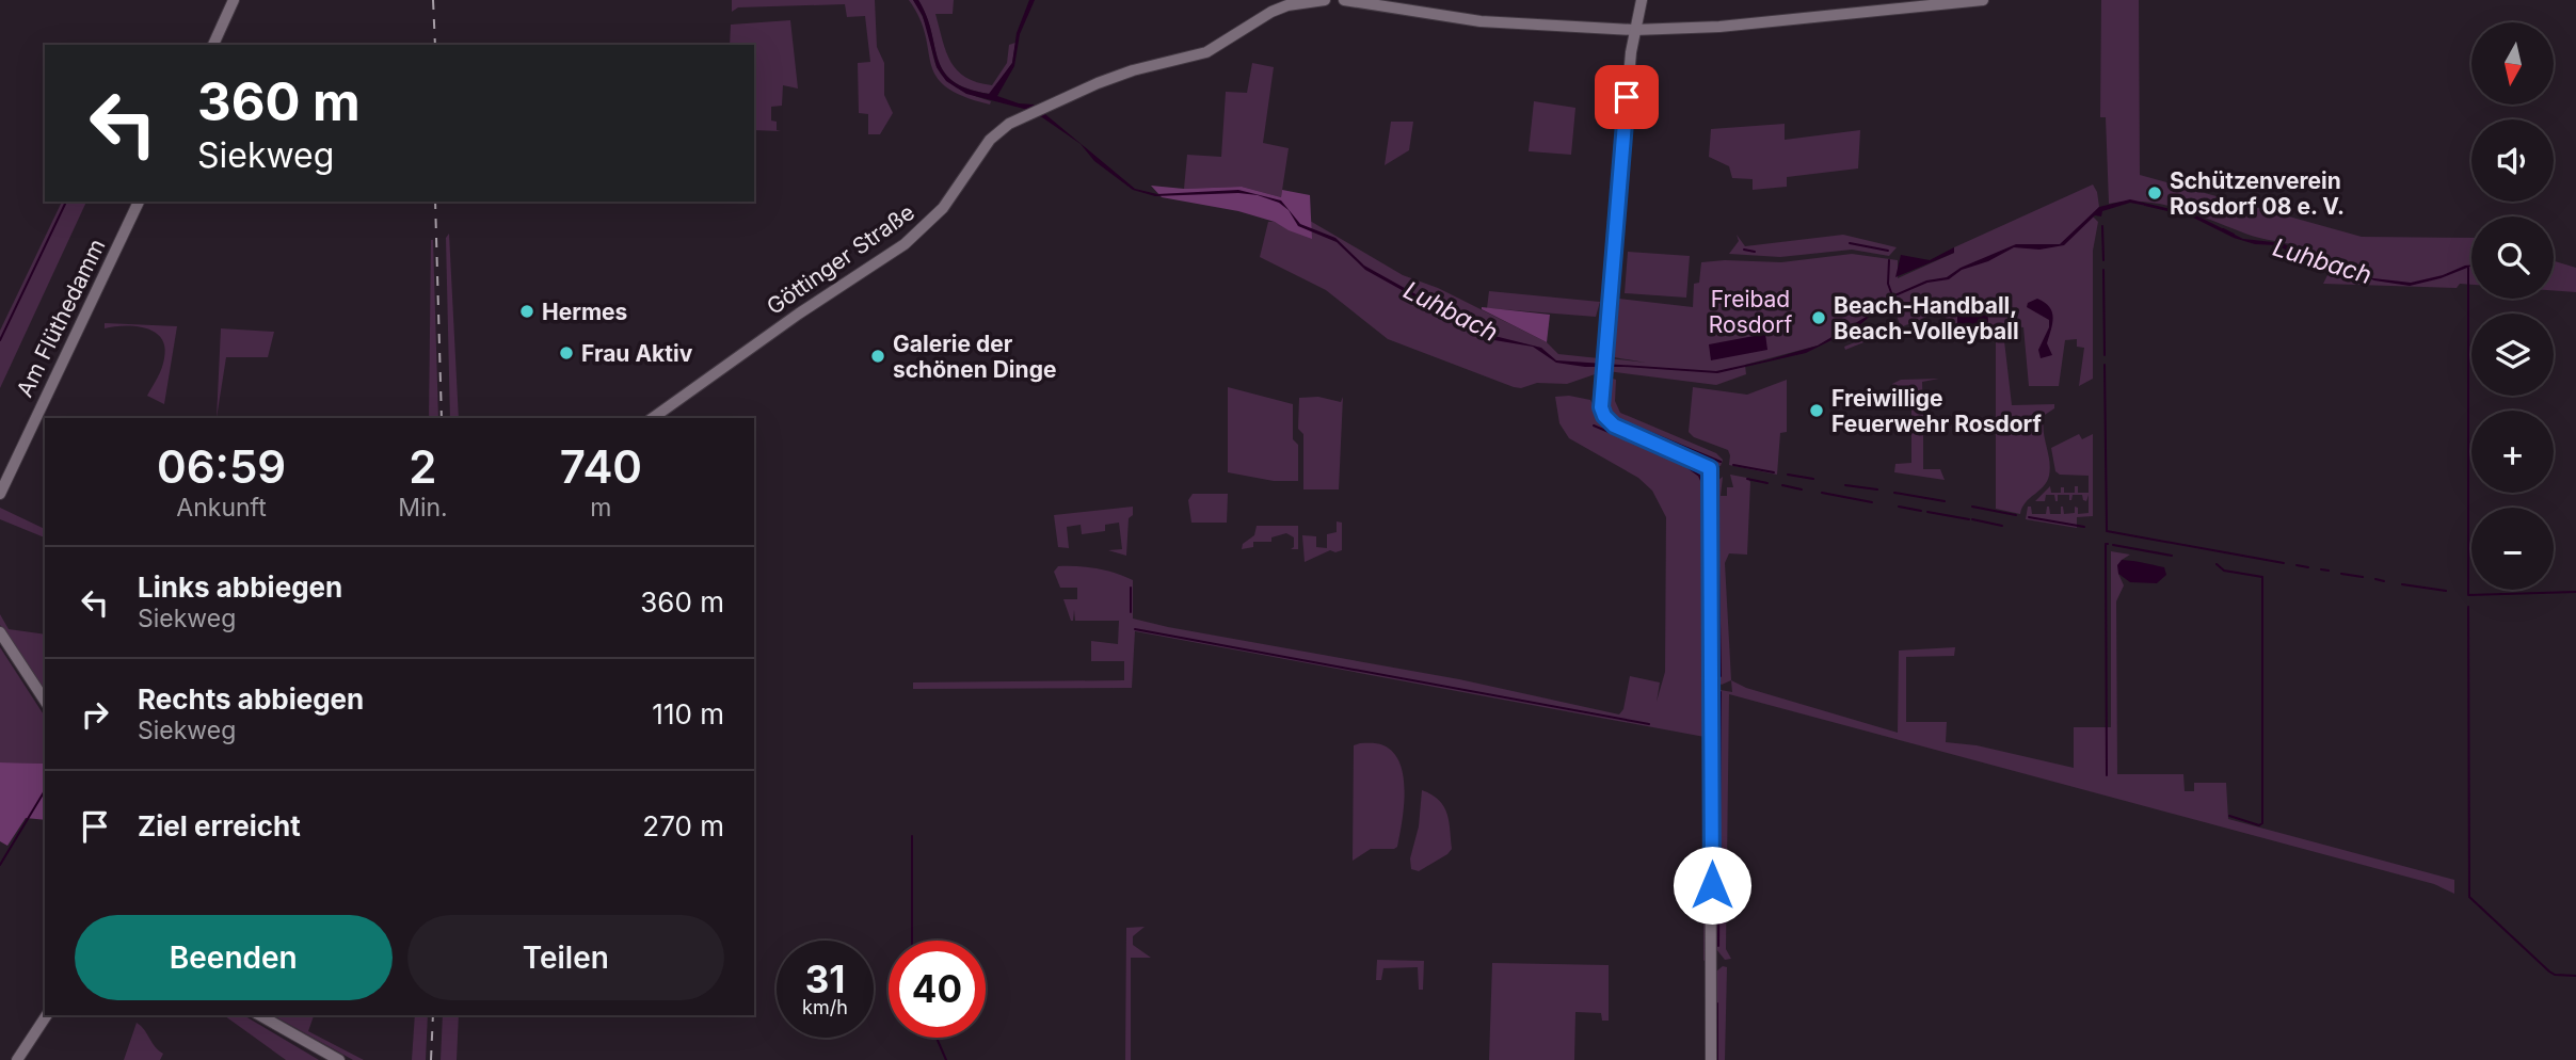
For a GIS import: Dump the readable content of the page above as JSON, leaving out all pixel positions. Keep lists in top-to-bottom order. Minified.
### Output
{"streets":{"street":["Göttinger Straße","Am Flüthedamm"]},"water":["Luhbach"],"parks":["Freibad Rosdorf"],"places":["Schützenverein Rosdorf 08 e. V.","Hermes","Beach-Handball, Beach-Volleyball","Frau Aktiv","Galerie der schönen Dinge","Freiwillige Feuerwehr Rosdorf"],"north":"bottom","page":{"map_buttons":["+","−"],"turn":["360 m","Siekweg"],"eta":["06:59","Ankunft","2","Min.","740","m"],"list":[{"name":"Links abbiegen","note":"Siekweg","value":"360 m"},{"name":"Rechts abbiegen","note":"Siekweg","value":"110 m"},{"name":"Ziel erreicht","value":"270 m"}],"buttons":["Beenden","Teilen"],"speed":"31 km/h","limit":"40"}}
